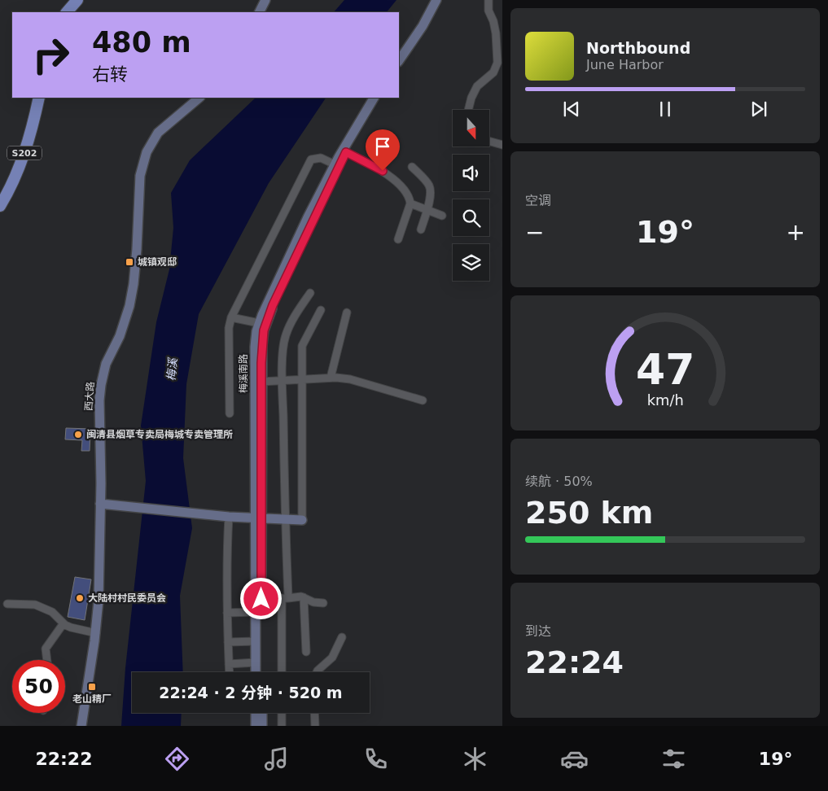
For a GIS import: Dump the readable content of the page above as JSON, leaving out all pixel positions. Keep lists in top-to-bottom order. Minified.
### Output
{"streets":{"main road":["S202","梅溪南路","西大路"]},"water":["梅溪"],"places":{"transit":["城镇观邸","老山精厂"],"other":["闽清县烟草专卖局梅城专卖管理所","大陆村村民委员会"]},"north":"bottom","page":{"turn":["480 m","右转"],"song":["Northbound","June Harbor"],"tile":["空调",["续航 · 50%","250 km"],["到达","22:24"]],"heat":["−","19°","+"],"limit":"50","trip":"22:24 · 2 分钟 · 520 m","tabs":["22:22","19°"],"gauge":["47","km/h"]}}
